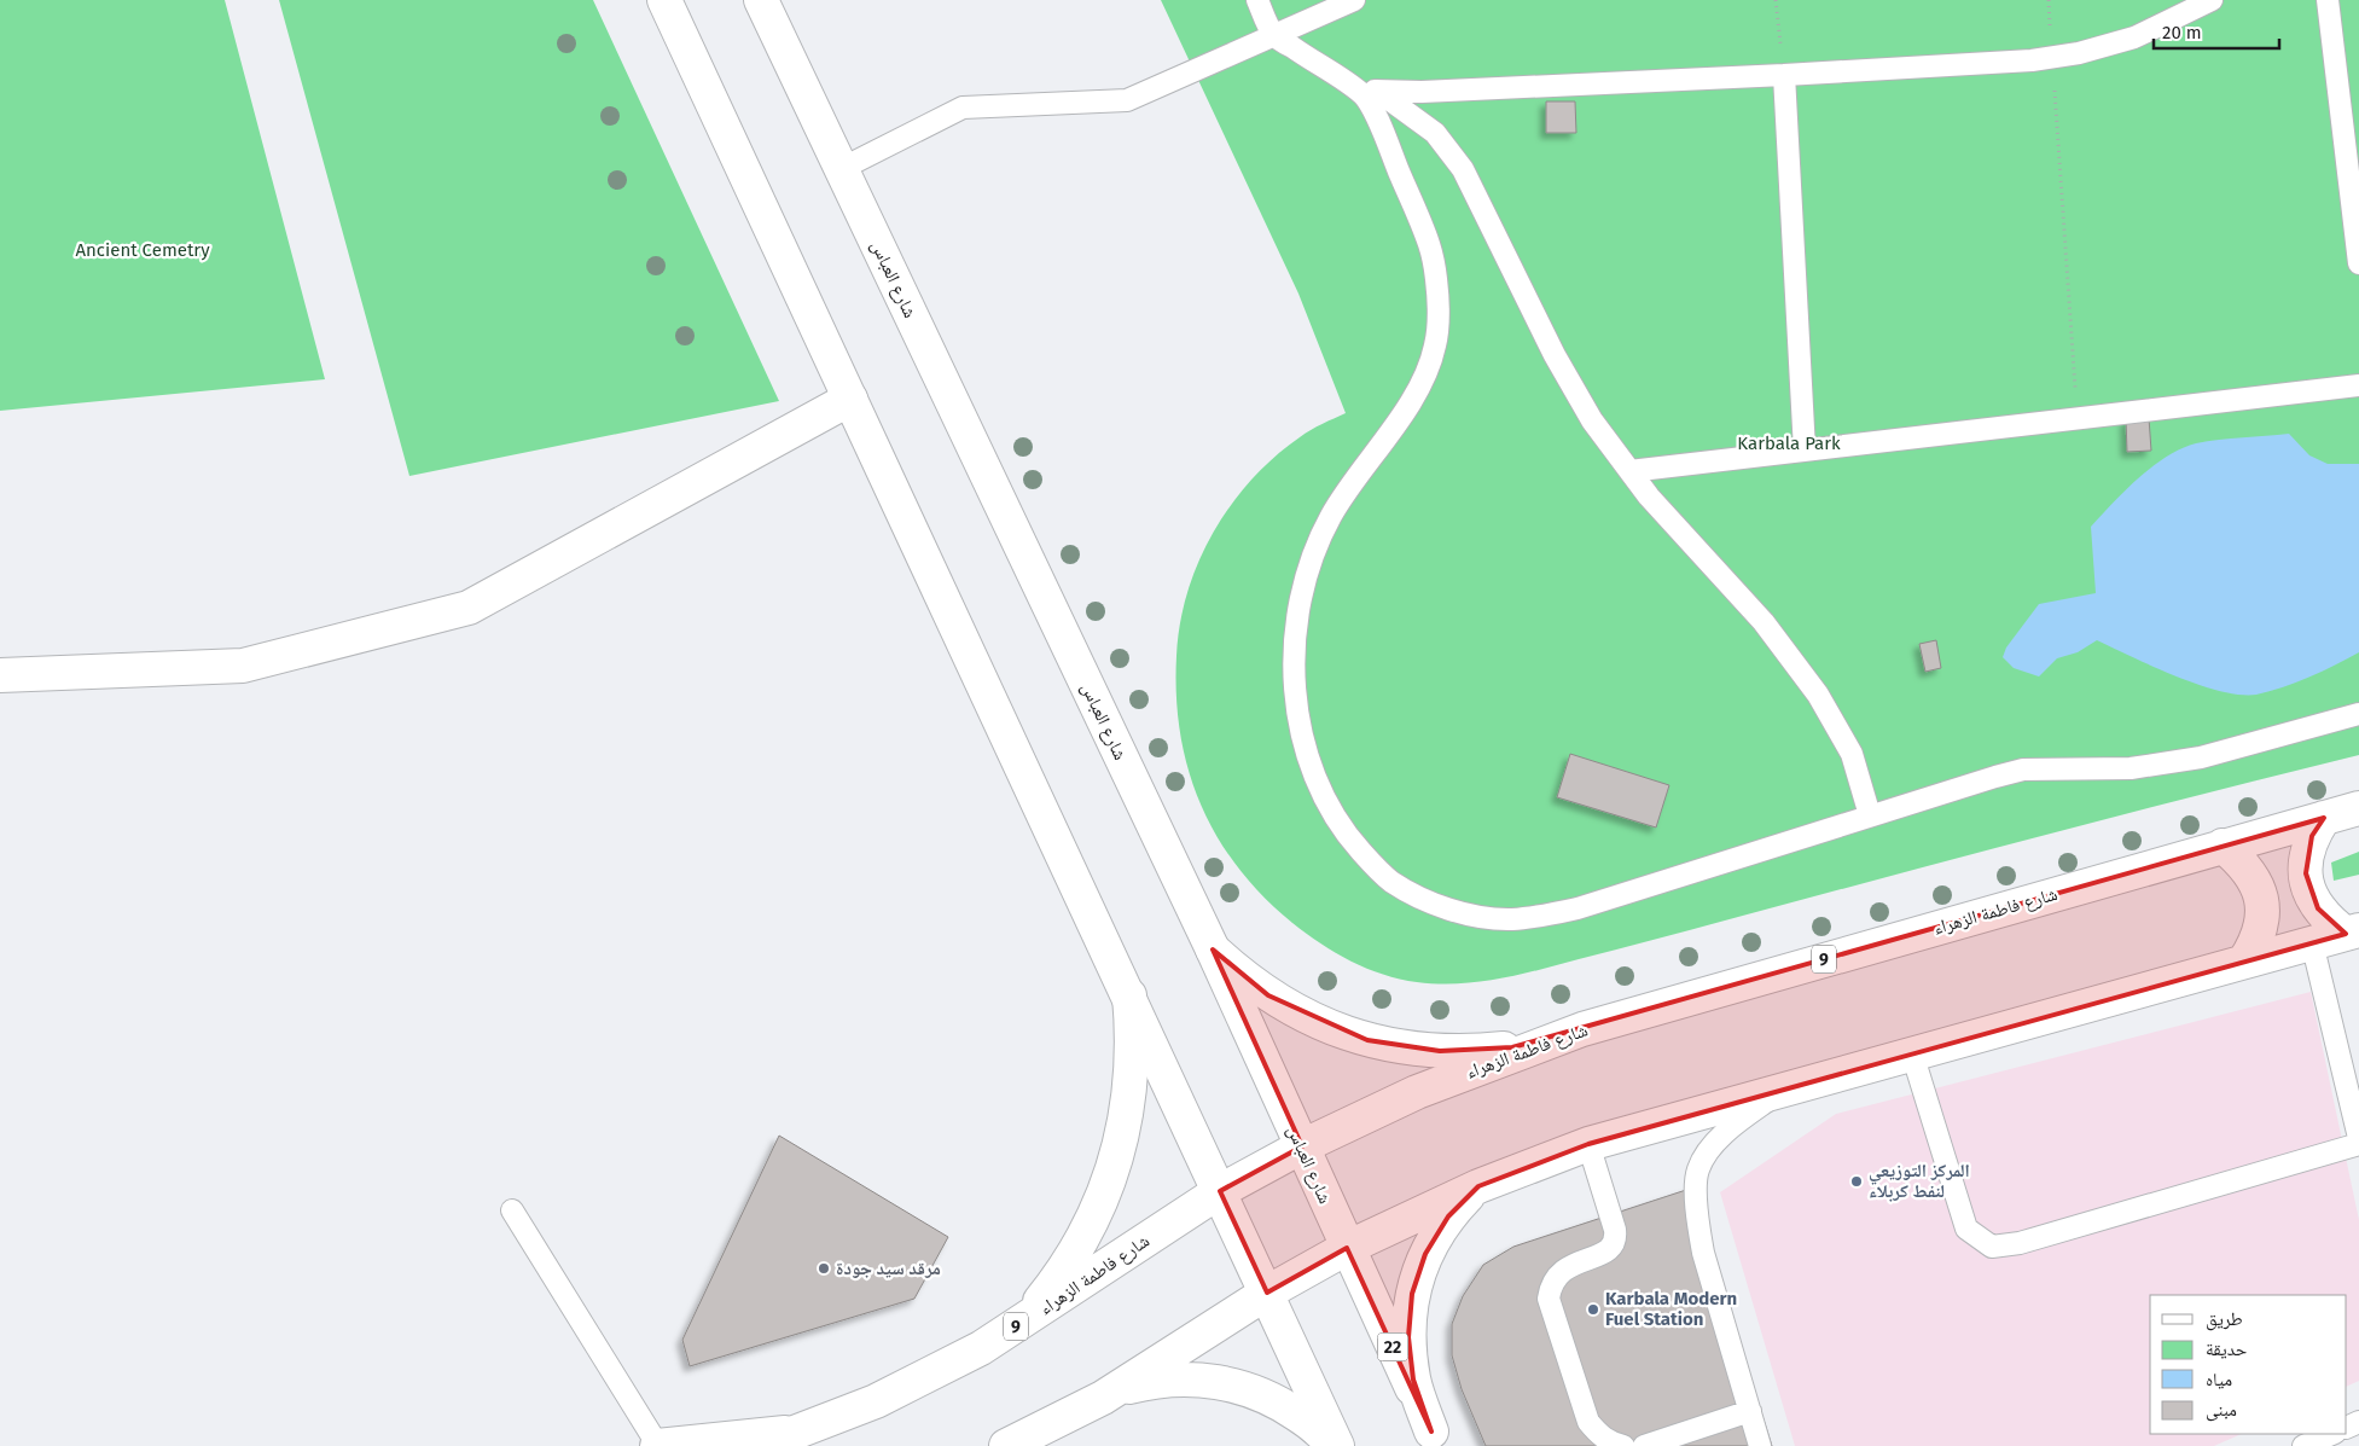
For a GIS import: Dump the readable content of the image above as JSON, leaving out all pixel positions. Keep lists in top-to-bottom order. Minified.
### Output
{"streets":{"main road":["شارع العباس","شارع فاطمة الزهراء","9","22"]},"crossings":[["شارع العباس","شارع فاطمة الزهراء"]],"parks":["Ancient Cemetry","Karbala Park"],"places":["المركز التوزيعي لنفط كربلاء","مرقد سيد جودة","Karbala Modern Fuel Station"],"legend":["طريق","حديقة","مياه","مبنى"],"scale_bar":"20 m"}
